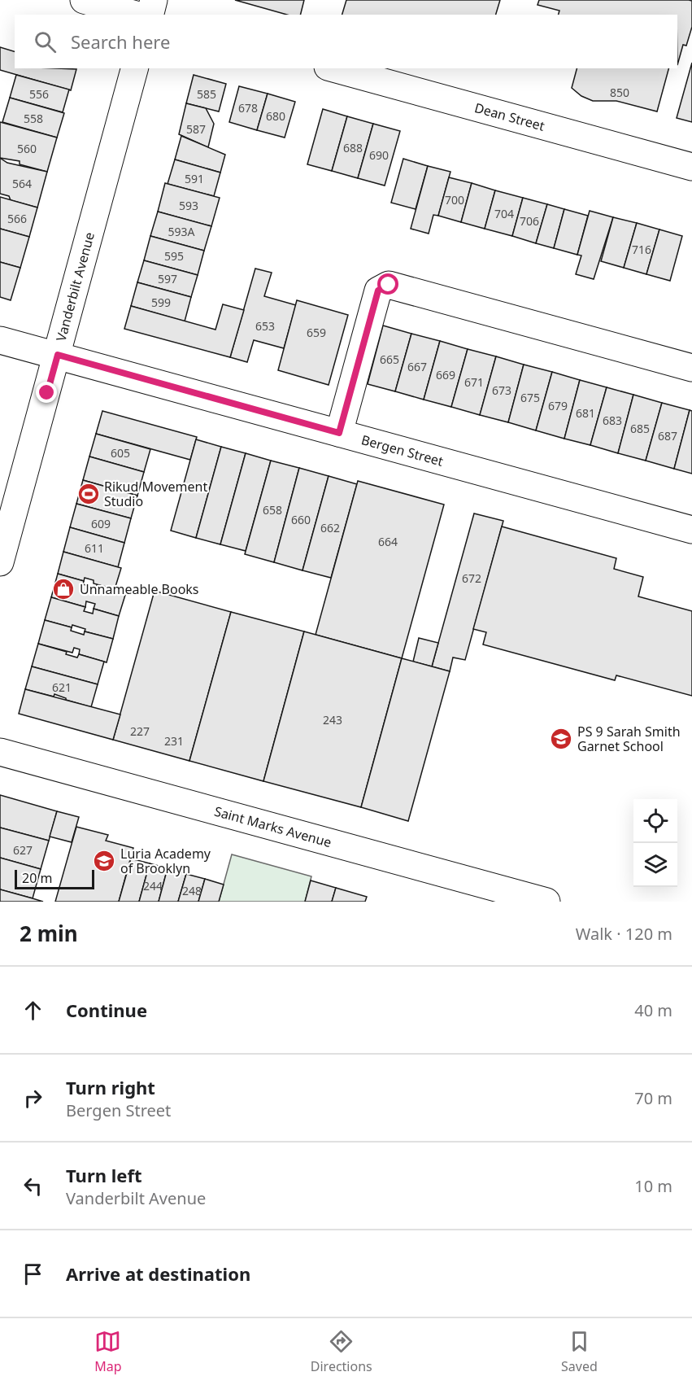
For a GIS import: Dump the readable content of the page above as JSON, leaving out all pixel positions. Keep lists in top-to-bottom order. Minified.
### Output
{"streets":{"street":["Dean Street","Vanderbilt Avenue","Bergen Street","Saint Marks Avenue"]},"crossings":[["Vanderbilt Avenue","Bergen Street"]],"places":{"sports":["Rikud Movement Studio"],"shop":["Unnameable Books"],"school or university":["PS 9 Sarah Smith Garnet School","Luria Academy of Brooklyn"]},"house_numbers":["850","556","585","678","680","558","587","688","560","690","591","564","700","593","704","566","706","593A","716","595","597","599","653","659","665","667","669","671","673","675","679","681","683","685","687","605","658","660","609","662","664","611","672","621","243","227","231","627","244","248"],"scale_bar":"20 m","page":{"search":"Search here","scale":"20 m","heading":["2 min","Walk · 120 m"],"list":[["Continue","40 m"],["Turn right","Bergen Street","70 m"],["Turn left","Vanderbilt Avenue","10 m"],"Arrive at destination"],"nav":["Map","Directions","Saved"]}}
